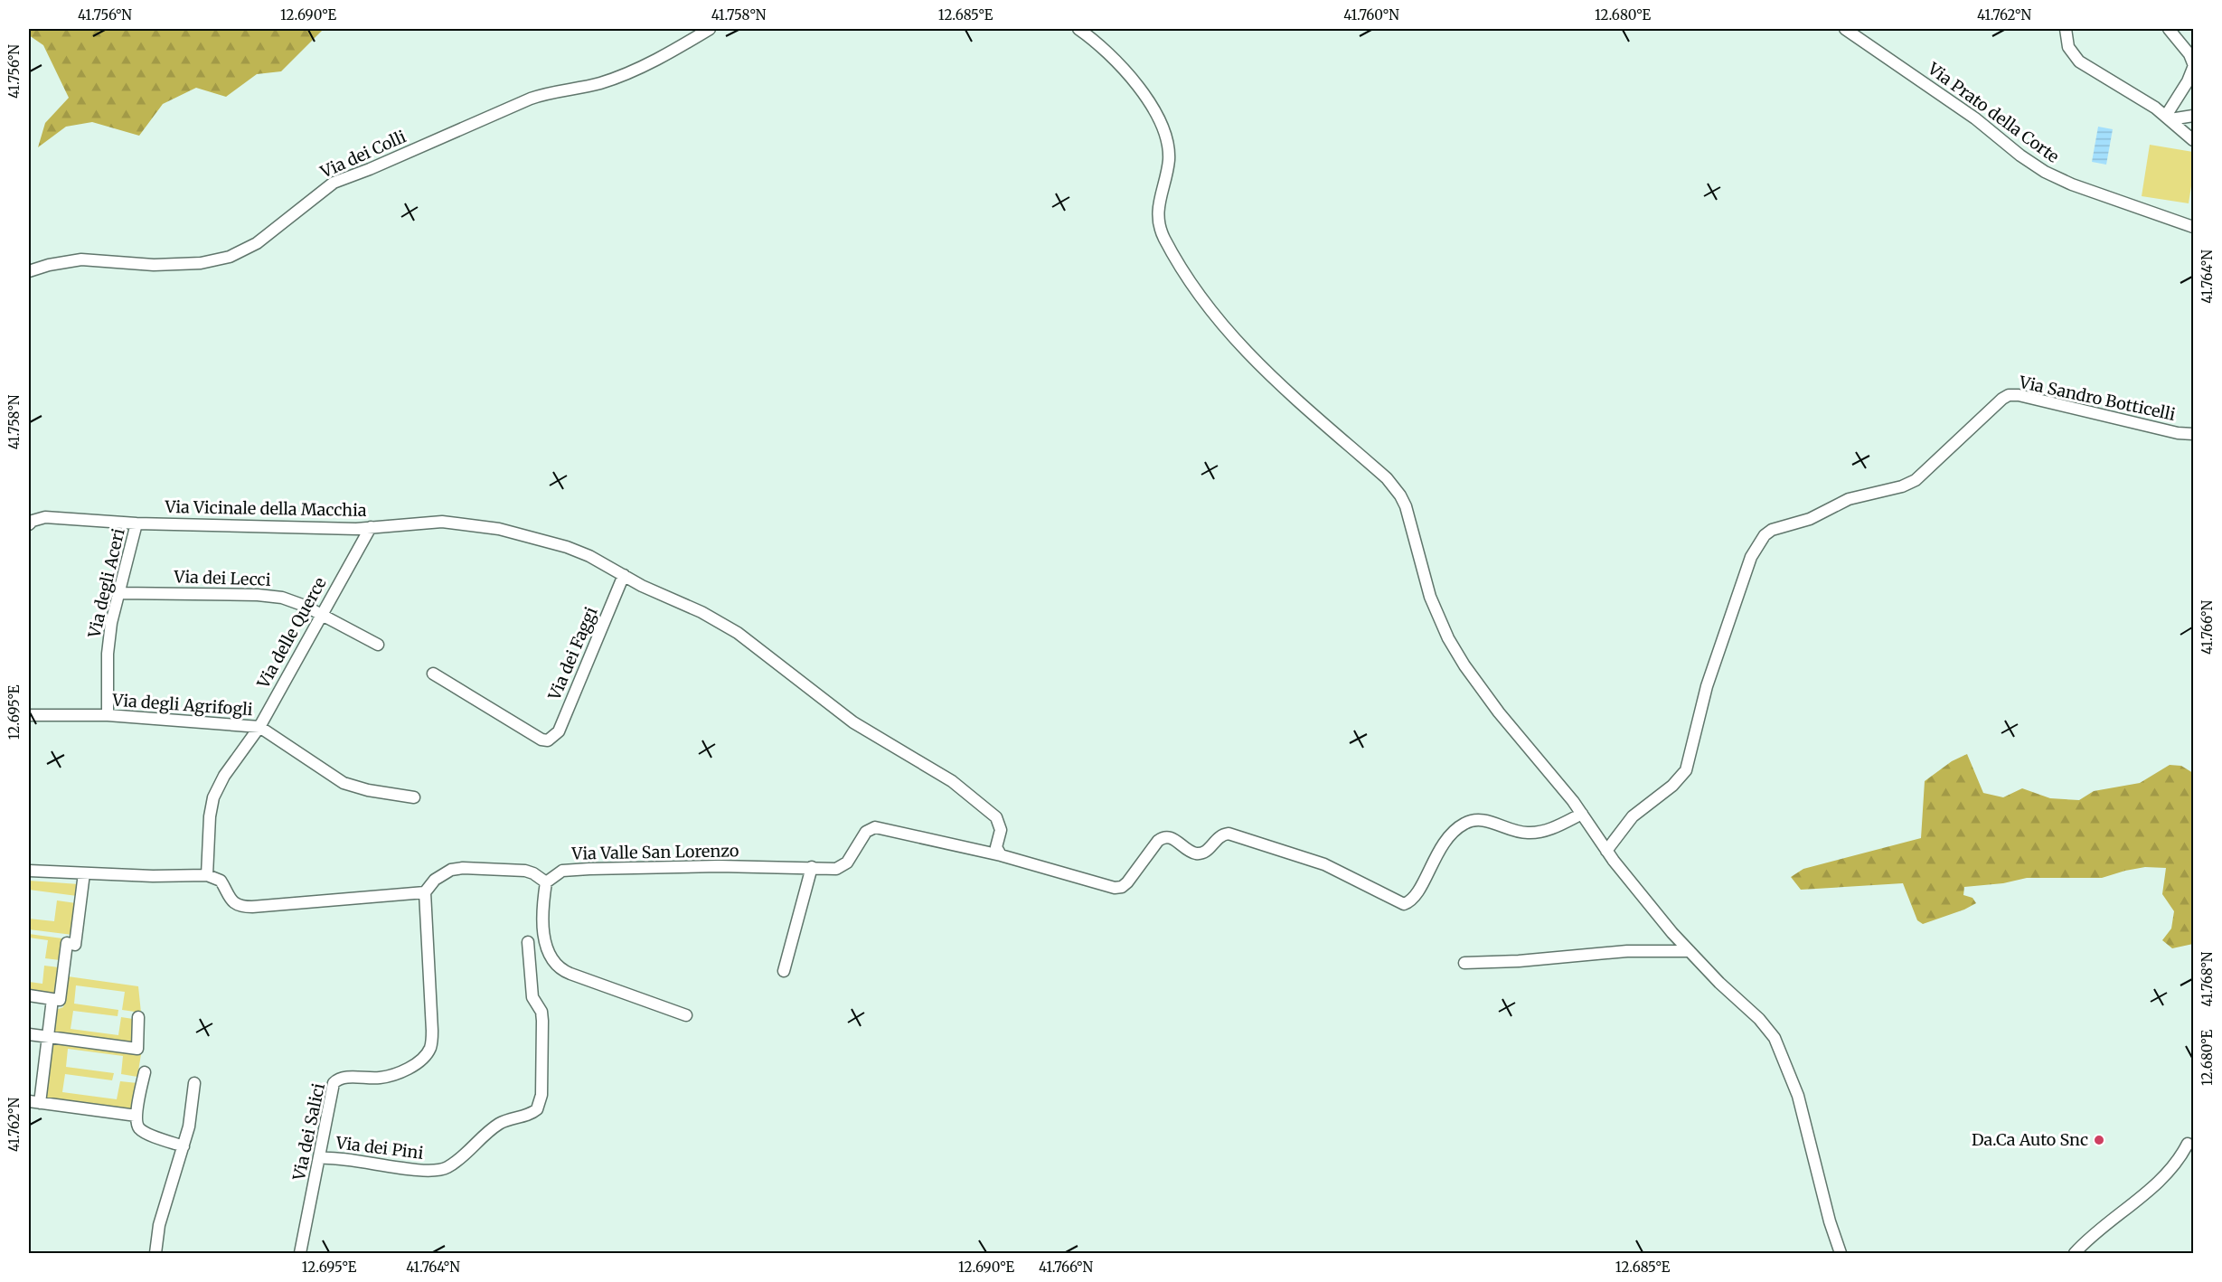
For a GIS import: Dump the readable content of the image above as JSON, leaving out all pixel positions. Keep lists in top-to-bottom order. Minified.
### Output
{"streets":{"street":["Via Prato della Corte","Via dei Colli","Via Sandro Botticelli","Via Vicinale della Macchia","Via dei Lecci","Via degli Aceri","Via delle Querce","Via dei Faggi","Via degli Agrifogli","Via Valle San Lorenzo","Via dei Salici","Via dei Pini"]},"crossings":[["Via Vicinale della Macchia","Via degli Aceri"],["Via Vicinale della Macchia","Via delle Querce"],["Via Vicinale della Macchia","Via dei Faggi"],["Via Vicinale della Macchia","Via Valle San Lorenzo"],["Via dei Lecci","Via degli Aceri"],["Via dei Lecci","Via delle Querce"],["Via degli Aceri","Via degli Agrifogli"],["Via delle Querce","Via degli Agrifogli"],["Via dei Salici","Via dei Pini"]],"places":["Da.Ca Auto Snc"],"coordinates":["41.756°N","12.690°E","41.758°N","12.685°E","41.760°N","12.680°E","41.762°N","41.764°N","41.766°N","12.695°E","41.768°N"]}
